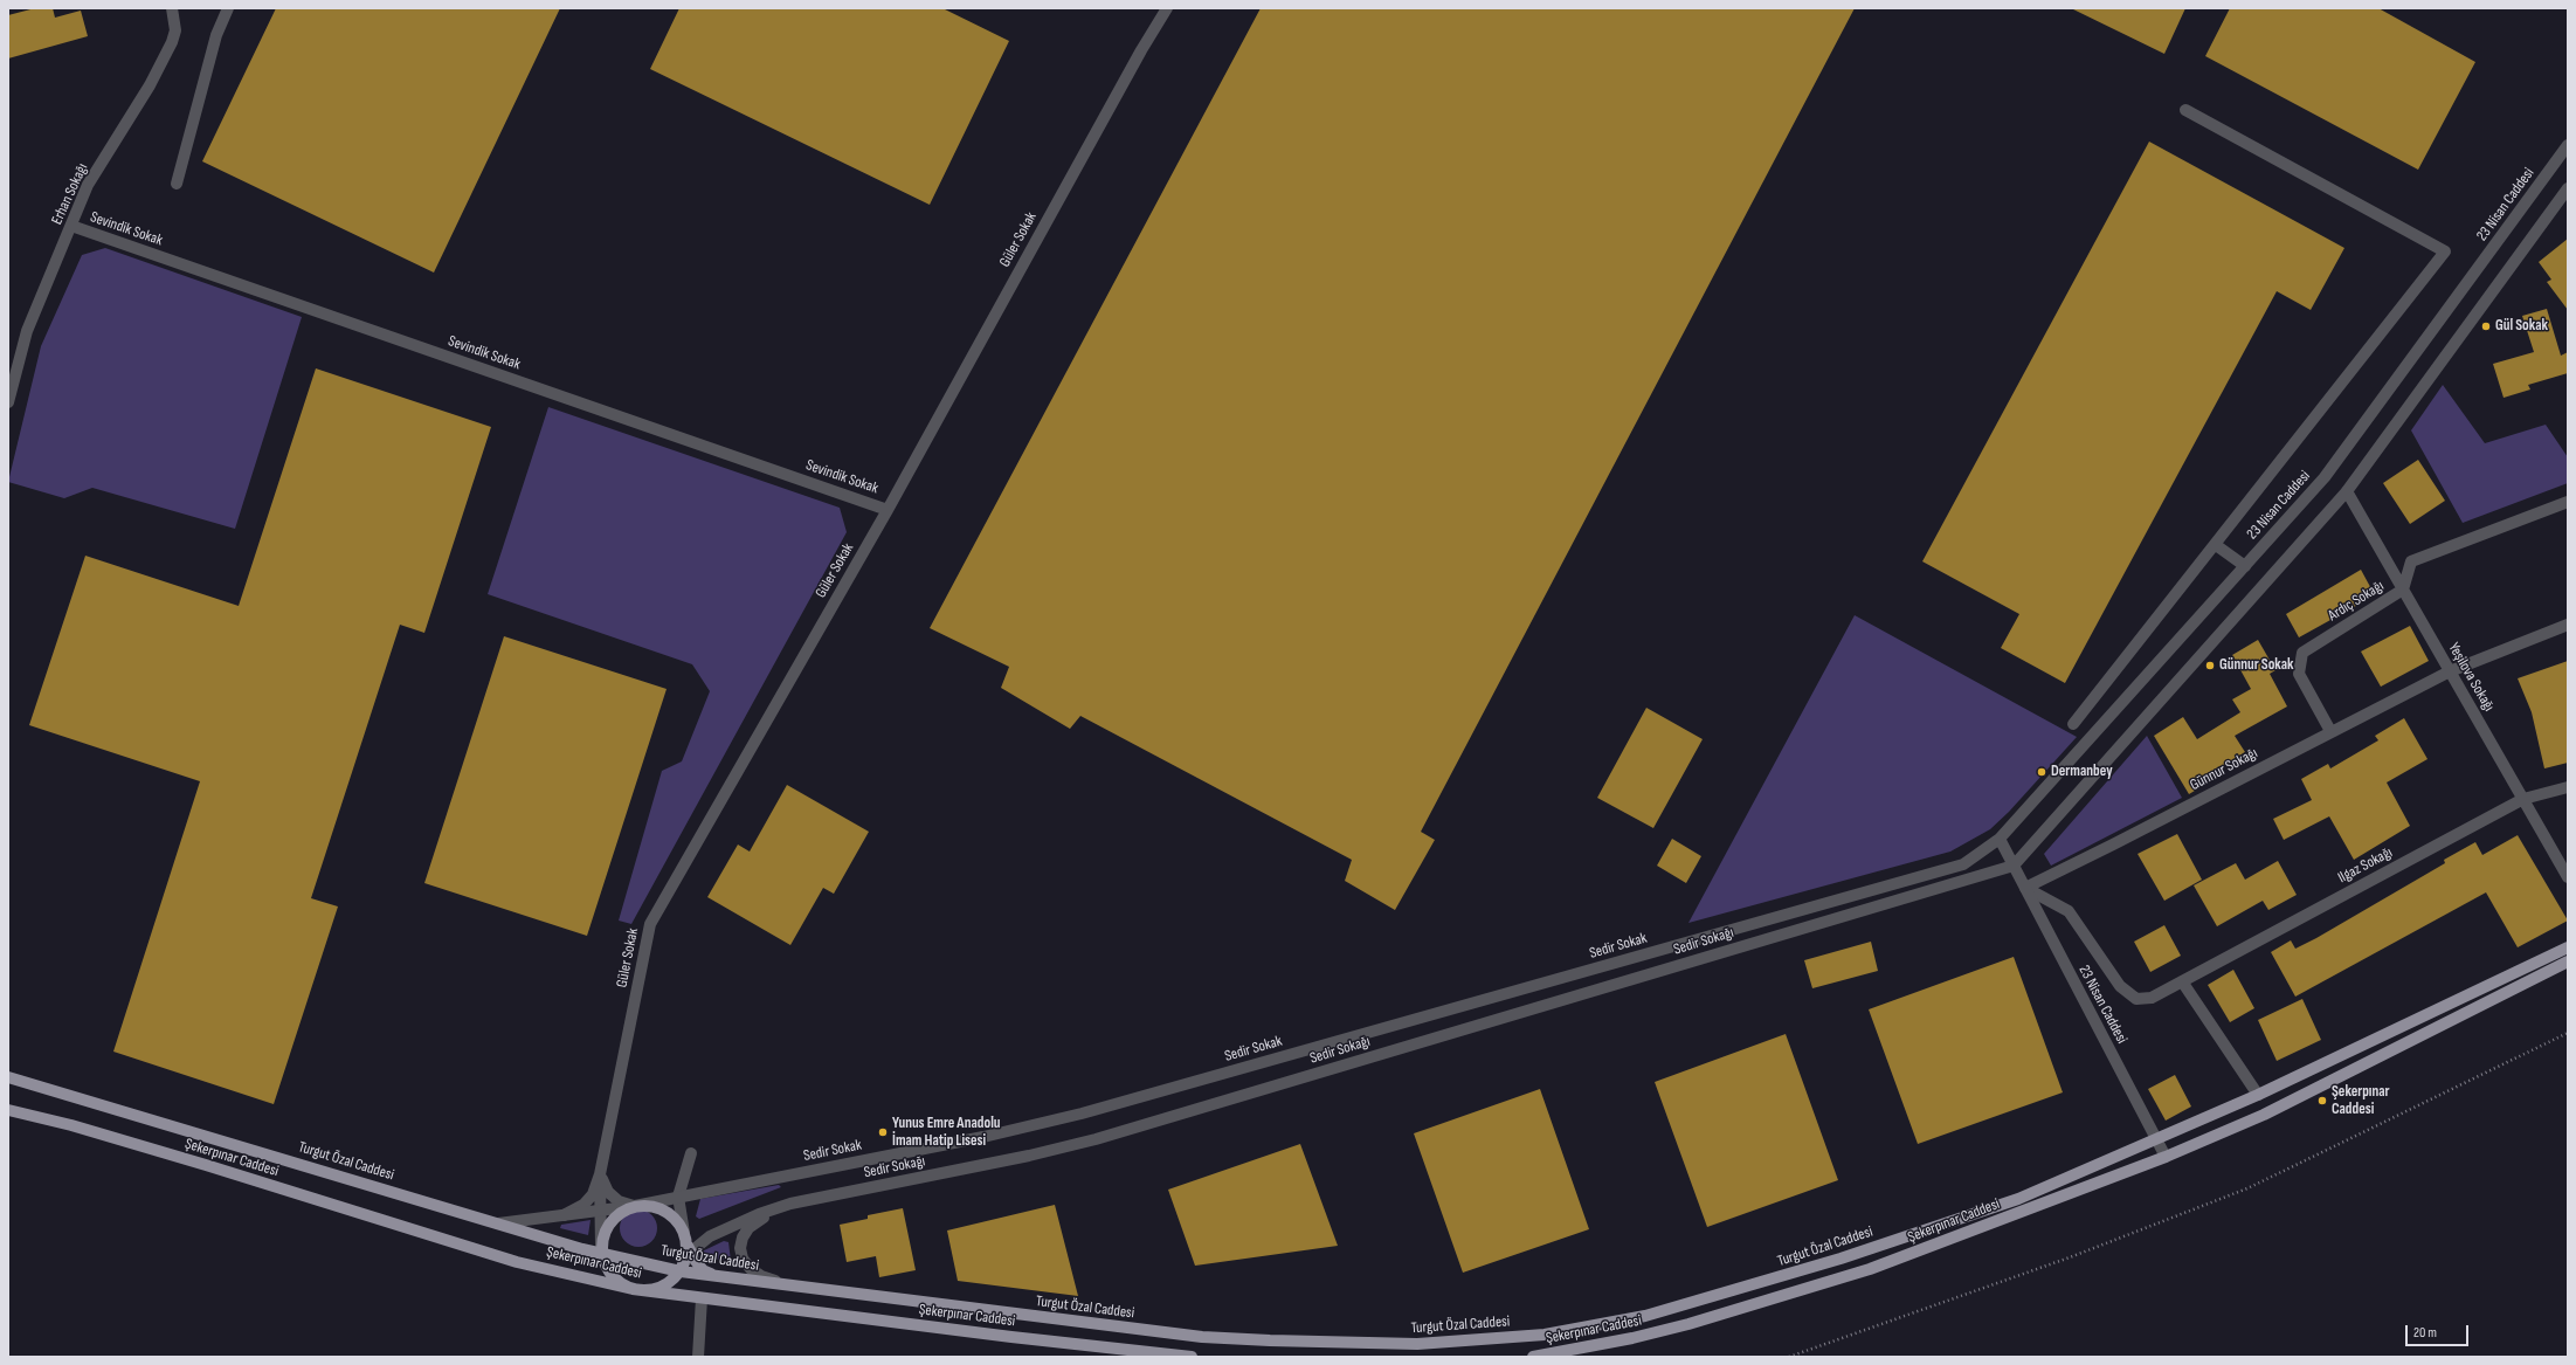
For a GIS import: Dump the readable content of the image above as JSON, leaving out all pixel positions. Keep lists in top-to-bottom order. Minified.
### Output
{"streets":{"main road":["Şekerpınar Caddesi","Turgut Özal Caddesi"],"street":["Erhan Sokağı","23 Nisan Caddesi","Sevindik Sokak","Güler Sokak","Ardıç Sokağı","Yeşilova Sokağı","Günnur Sokağı","Ilgaz Sokağı","Sedir Sokağı","Sedir Sokak"]},"crossings":[["Erhan Sokağı","Sevindik Sokak"],["23 Nisan Caddesi","Günnur Sokağı"],["23 Nisan Caddesi","Ilgaz Sokağı"],["23 Nisan Caddesi","Sedir Sokağı"],["23 Nisan Caddesi","Sedir Sokak"],["23 Nisan Caddesi","Şekerpınar Caddesi"],["23 Nisan Caddesi","Turgut Özal Caddesi"],["Sevindik Sokak","Güler Sokak"],["Ardıç Sokağı","Yeşilova Sokağı"],["Ardıç Sokağı","Günnur Sokağı"],["Yeşilova Sokağı","Günnur Sokağı"],["Yeşilova Sokağı","Ilgaz Sokağı"],["Günnur Sokağı","Ilgaz Sokağı"],["Sedir Sokak","Turgut Özal Caddesi"]],"places":["Gül Sokak","Günnur Sokak","Dermanbey","Şekerpınar Caddesi","Yunus Emre Anadolu İmam Hatip Lisesi"],"scale_bar":"20 m"}
